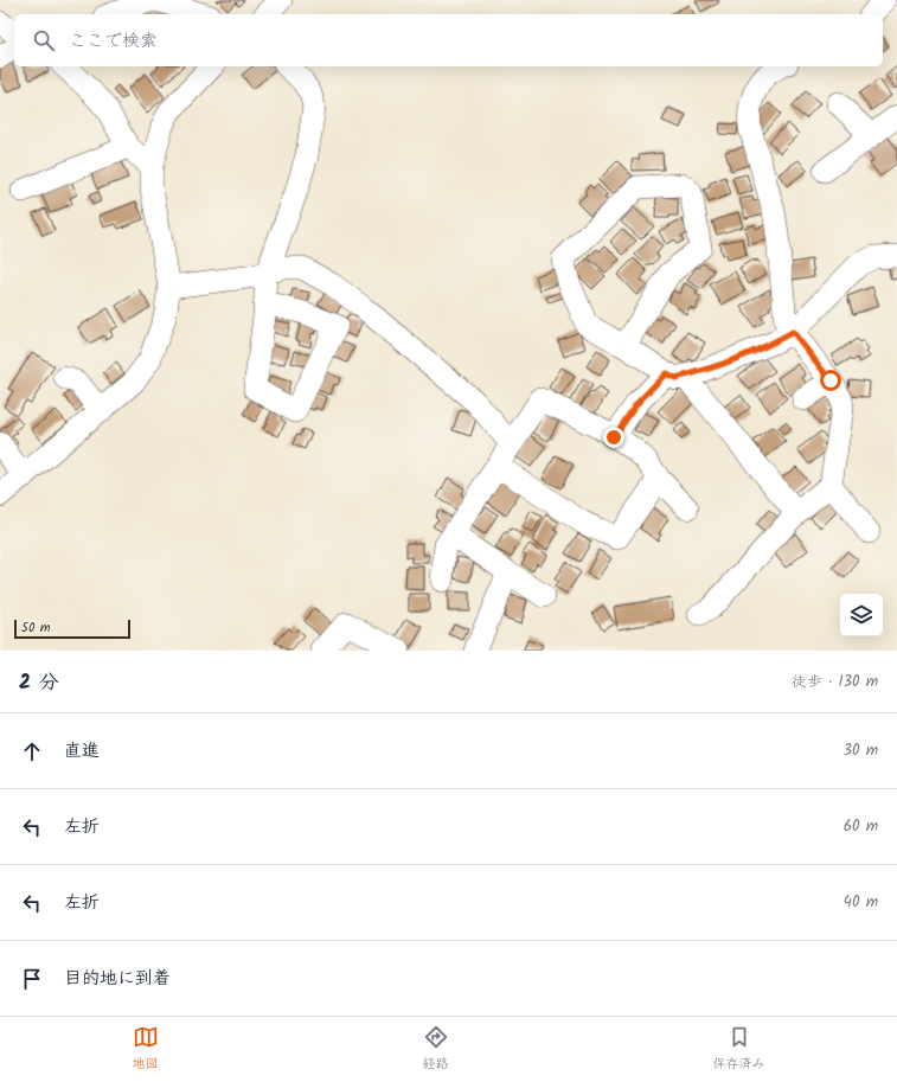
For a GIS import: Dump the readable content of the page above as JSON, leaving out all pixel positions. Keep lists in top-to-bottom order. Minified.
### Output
{"scale_bar":"50 m","page":{"search":"ここで検索","scale":"50 m","heading":["2 分","徒歩 · 130 m"],"list":[["直進","30 m"],["左折","60 m"],["左折","40 m"],"目的地に到着"],"nav":["地図","経路","保存済み"]}}
